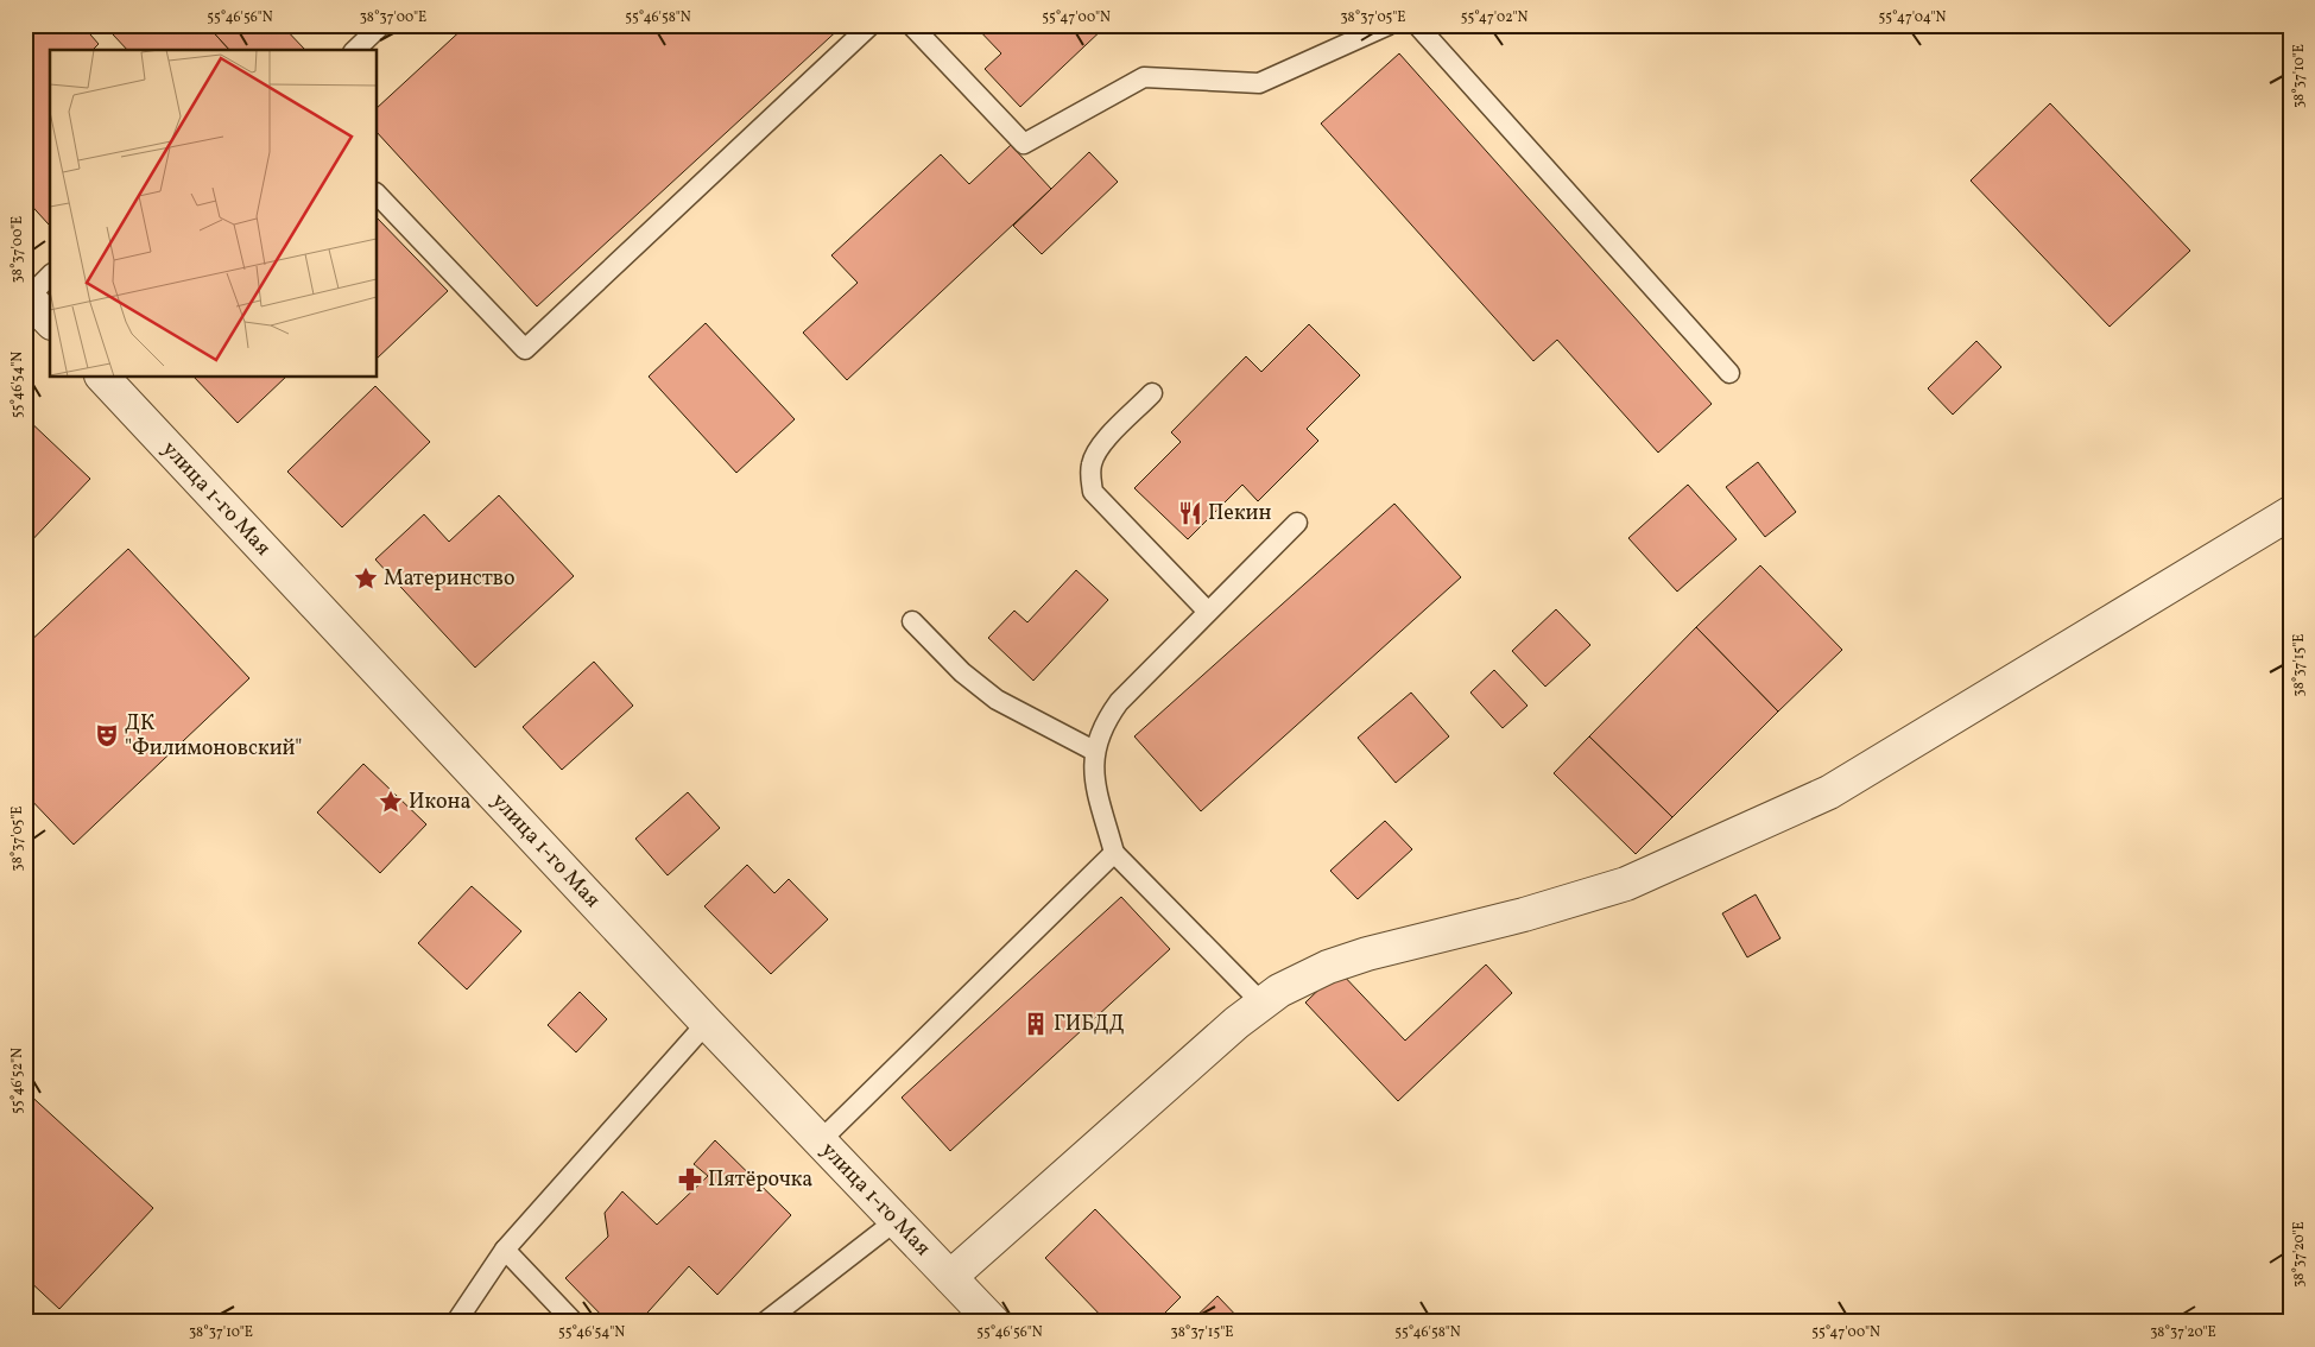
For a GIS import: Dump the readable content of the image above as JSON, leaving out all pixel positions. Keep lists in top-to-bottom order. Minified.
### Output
{"streets":{"street":["улица 1-го Мая"]},"places":{"restaurant":["Пекин"],"place":["Материнство","Икона"],"theatre":["ДК \"Филимоновский\""],"building":["ГИБДД"],"pharmacy":["Пятёрочка"]},"coordinates":["55°46'56\"N","38°37'00\"E","55°46'58\"N","55°47'00\"N","38°37'05\"E","55°47'02\"N","55°47'04\"N","38°37'10\"E","55°46'54\"N","38°37'15\"E","55°46'52\"N","38°37'20\"E"]}
